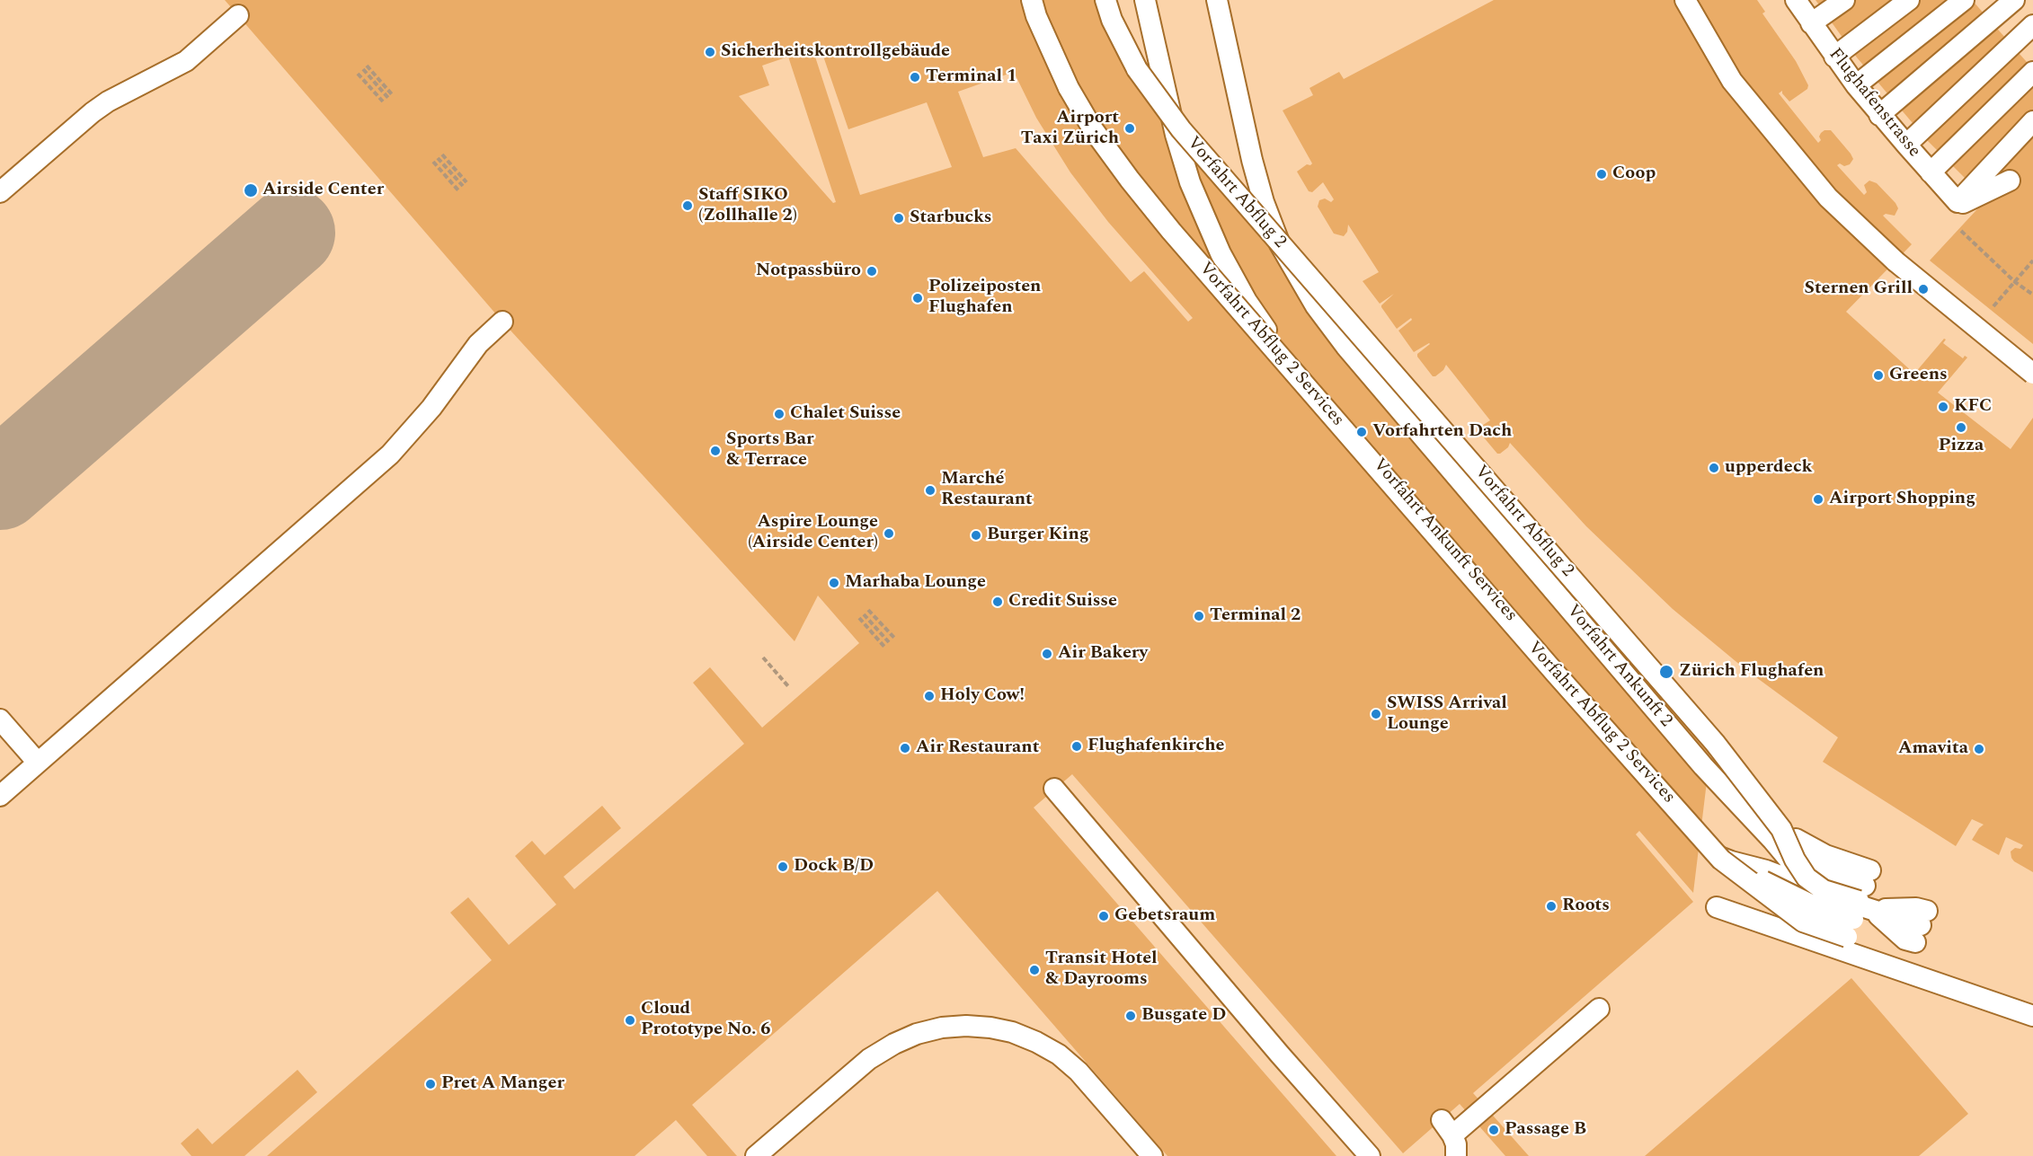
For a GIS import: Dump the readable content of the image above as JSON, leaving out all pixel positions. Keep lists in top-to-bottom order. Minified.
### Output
{"streets":{"lane":["Flughafenstrasse","Vorfahrt Abflug 2","Vorfahrt Abflug 2 Services","Vorfahrt Ankunft Services","Vorfahrt Ankunft 2"]},"crossings":[["Vorfahrt Ankunft Services","Vorfahrt Ankunft 2"]],"places":["Sicherheitskontrollgebäude","Terminal 1","Airport Taxi Zürich","Coop","Airside Center","Staff SIKO (Zollhalle 2)","Starbucks","Notpassbüro","Sternen Grill","Polizeiposten Flughafen","Greens","KFC","Chalet Suisse","Pizza","Vorfahrten Dach","Sports Bar & Terrace","upperdeck","Marché Restaurant","Airport Shopping","Aspire Lounge (Airside Center)","Burger King","Marhaba Lounge","Credit Suisse","Terminal 2","Air Bakery","Zürich Flughafen","Holy Cow!","SWISS Arrival Lounge","Flughafenkirche","Air Restaurant","Amavita","Dock B/D","Roots","Gebetsraum","Transit Hotel & Dayrooms","Busgate D","Cloud Prototype No. 6","Pret A Manger","Passage B"]}
